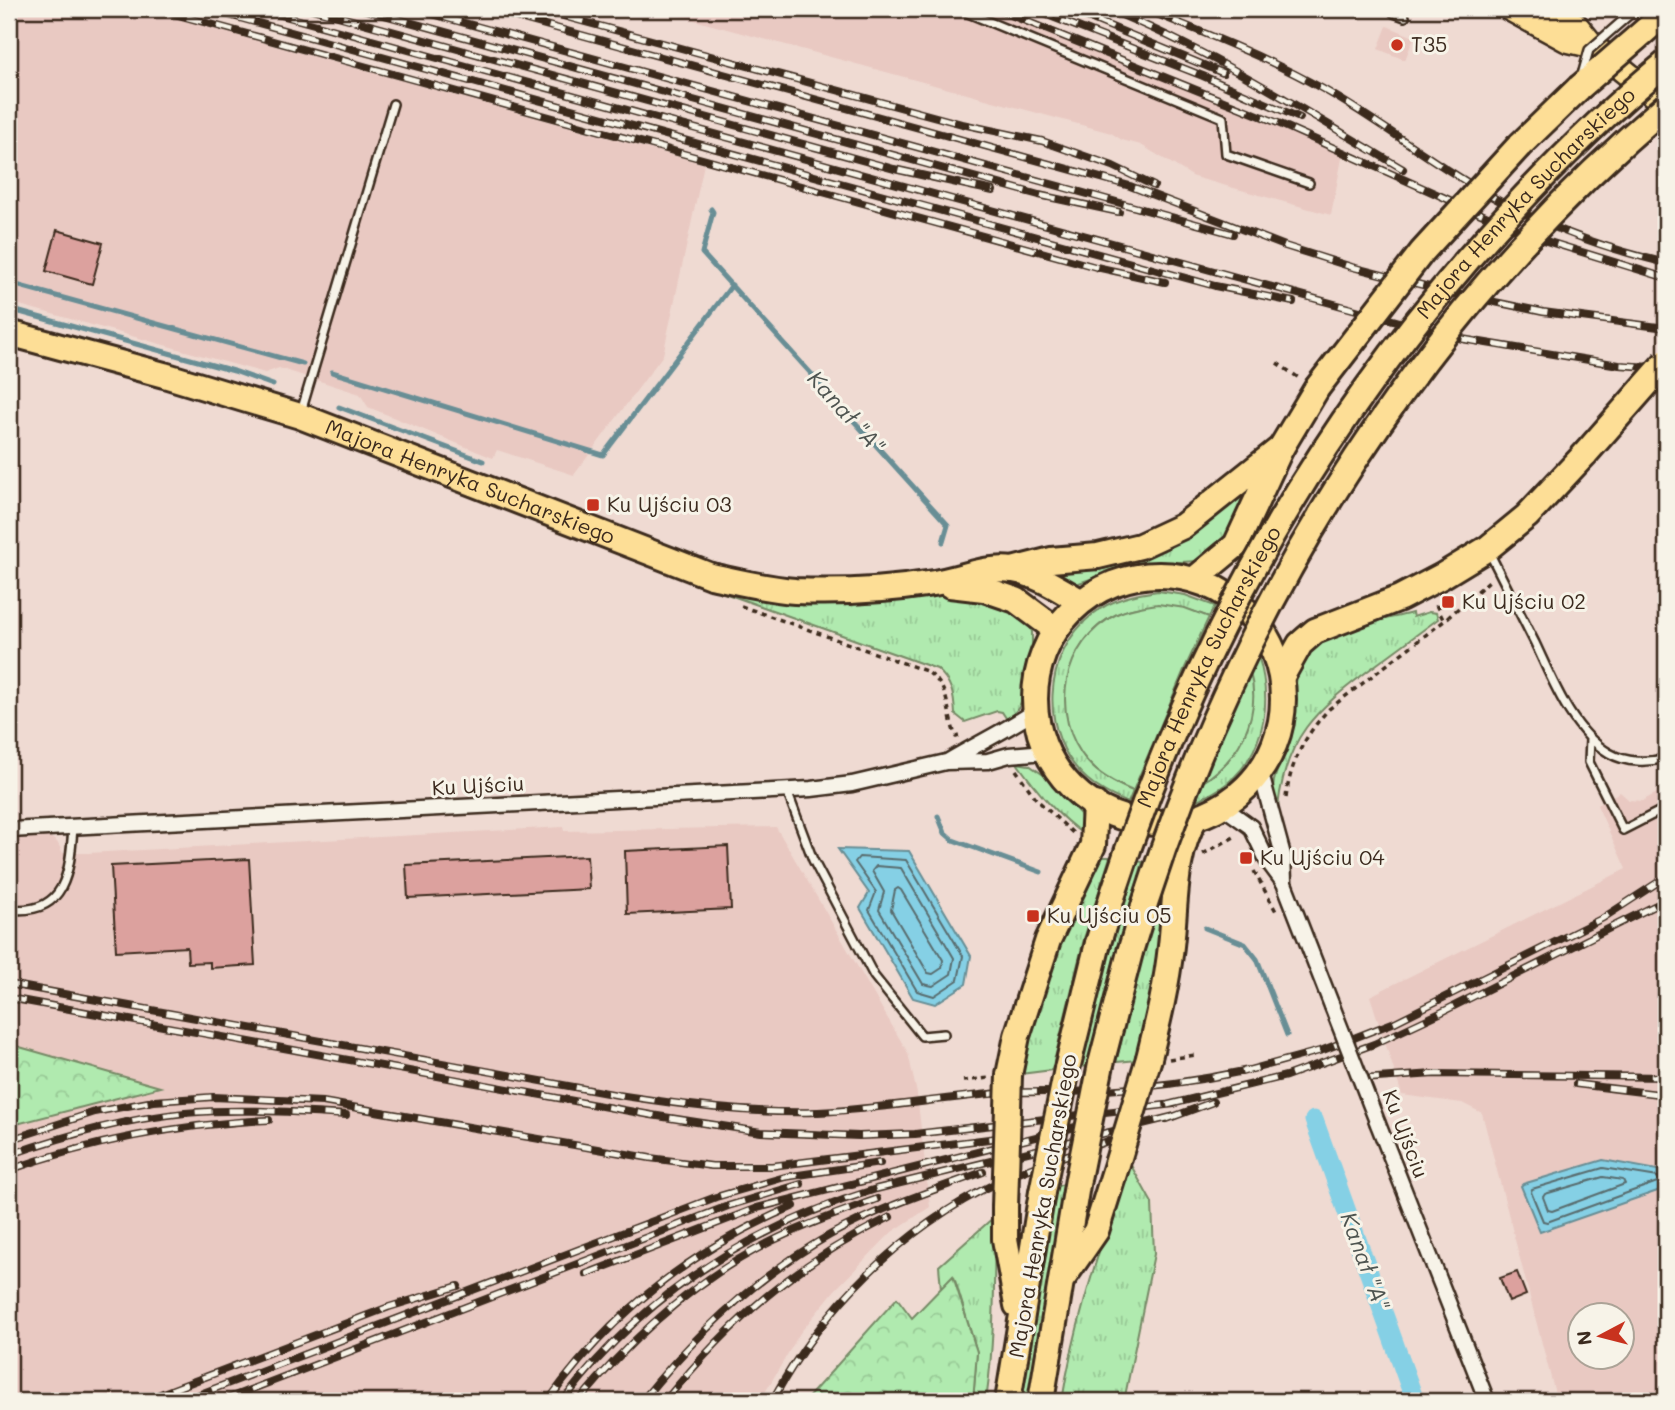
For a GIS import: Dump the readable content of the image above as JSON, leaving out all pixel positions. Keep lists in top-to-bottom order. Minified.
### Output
{"streets":{"highway":["Majora Henryka Sucharskiego"],"street":["Ku Ujściu"]},"crossings":[["Majora Henryka Sucharskiego","Ku Ujściu"]],"water":["Kanał \"A\""],"places":{"other":["T35"],"transit":["Ku Ujściu 03","Ku Ujściu 02","Ku Ujściu 04","Ku Ujściu 05"]},"north":"left"}
